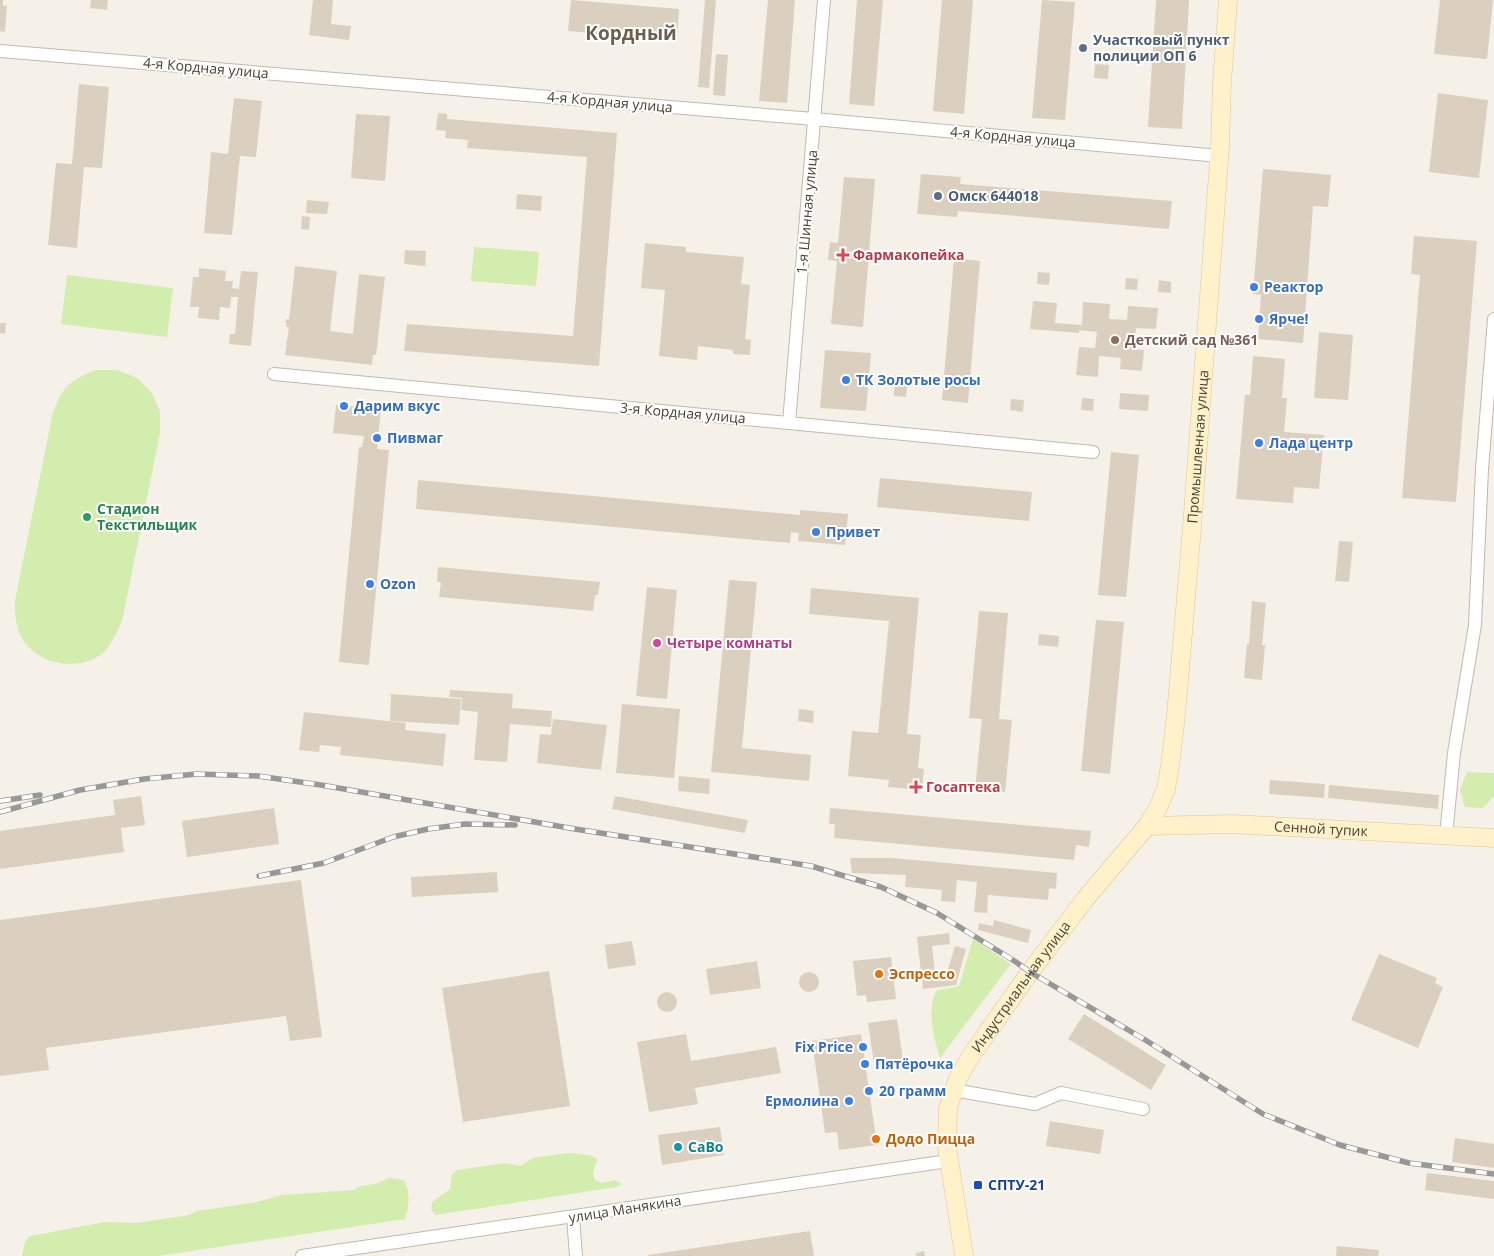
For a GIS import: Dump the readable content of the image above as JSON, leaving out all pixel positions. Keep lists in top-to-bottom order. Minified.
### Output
{"streets":{"main road":["Промышленная улица","Сенной тупик","Индустриальная улица"],"street":["4-я Кордная улица","1-я Шинная улица","3-я Кордная улица","улица Манякина"]},"crossings":[["4-я Кордная улица","1-я Шинная улица"],["4-я Кордная улица","Промышленная улица"],["1-я Шинная улица","3-я Кордная улица"],["Промышленная улица","Сенной тупик"],["Промышленная улица","Индустриальная улица"],["Сенной тупик","Индустриальная улица"],["Индустриальная улица","улица Манякина"]],"districts":["Кордный"],"places":{"other":["Участковый пункт полиции ОП 6","Омск 644018","Реактор","Ярче!","Детский сад №361","ТК Золотые росы","Дарим вкус","Пивмаг","Лада центр","Стадион Текстильщик","Привет","Ozon","Четыре комнаты","Эспрессо","Fix Price","Пятёрочка","20 грамм","Ермолина","Додо Пицца","СаВо"],"health":["Фармакопейка","Госаптека"],"transit":["СПТУ-21"]}}
